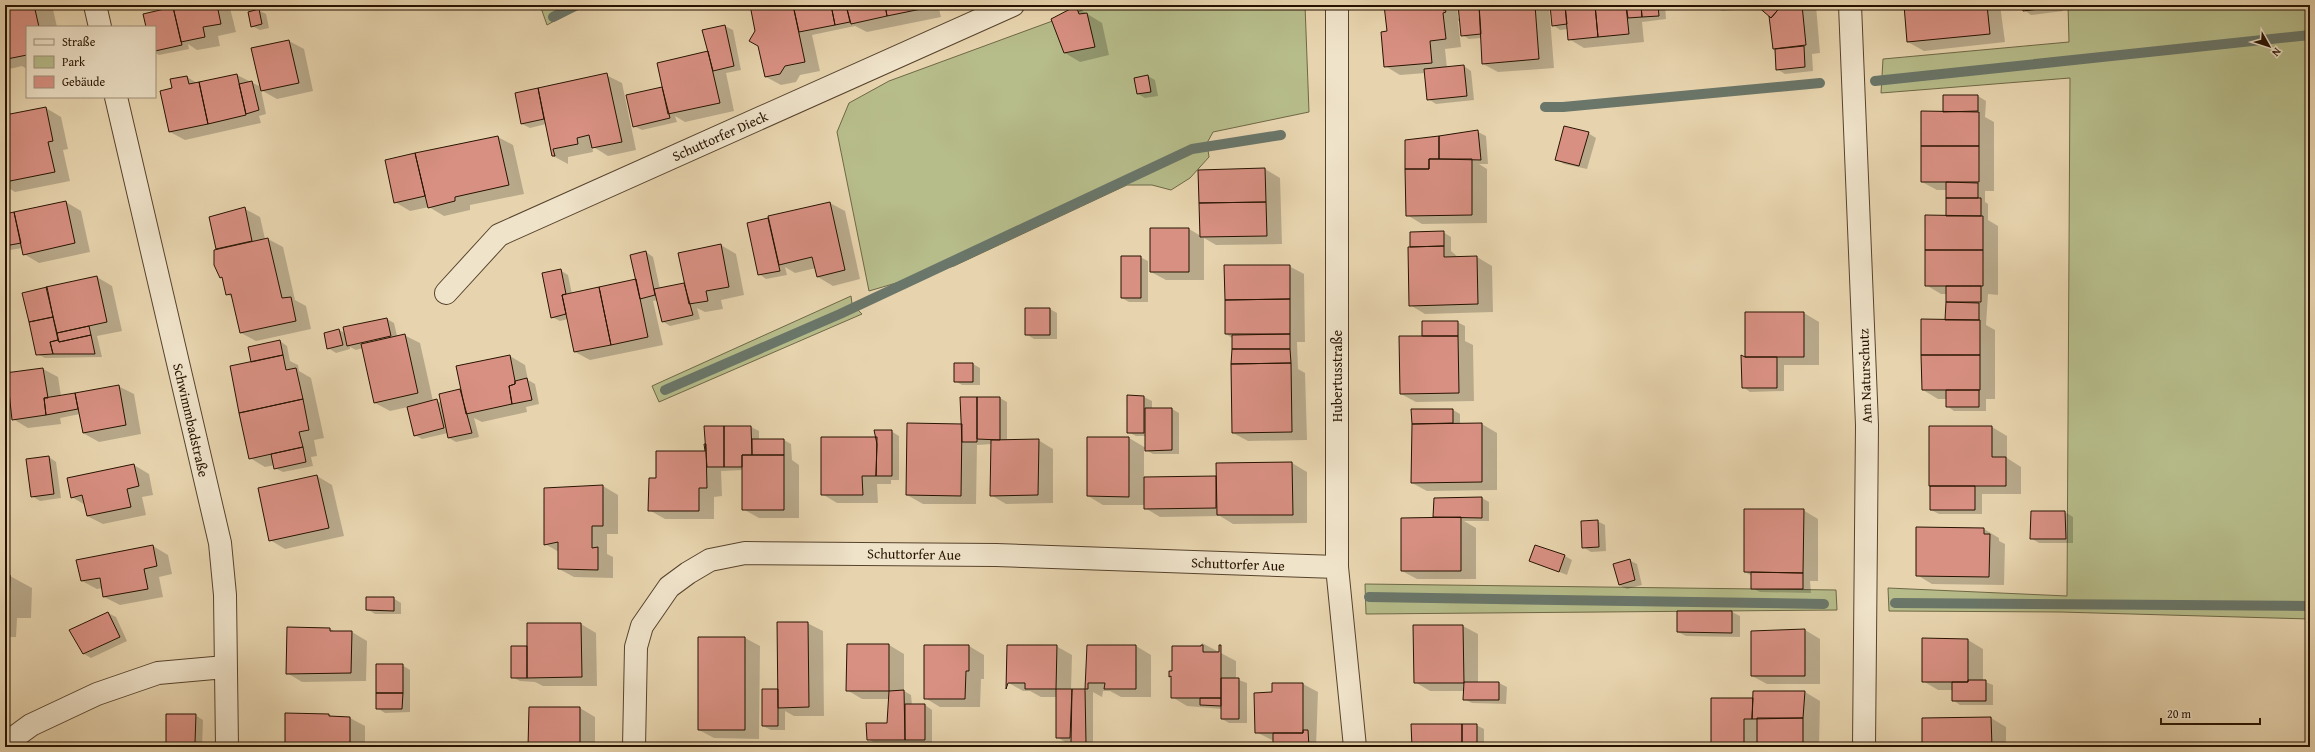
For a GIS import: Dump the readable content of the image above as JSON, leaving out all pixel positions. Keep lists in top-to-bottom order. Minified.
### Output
{"streets":{"street":["Schuttorfer Dieck","Hubertusstraße","Am Naturschutz","Schwimmbadstraße","Schuttorfer Aue"]},"crossings":[["Hubertusstraße","Schuttorfer Aue"]],"legend":["Straße","Park","Gebäude"],"scale_bar":"20 m","north":"bottom right"}
